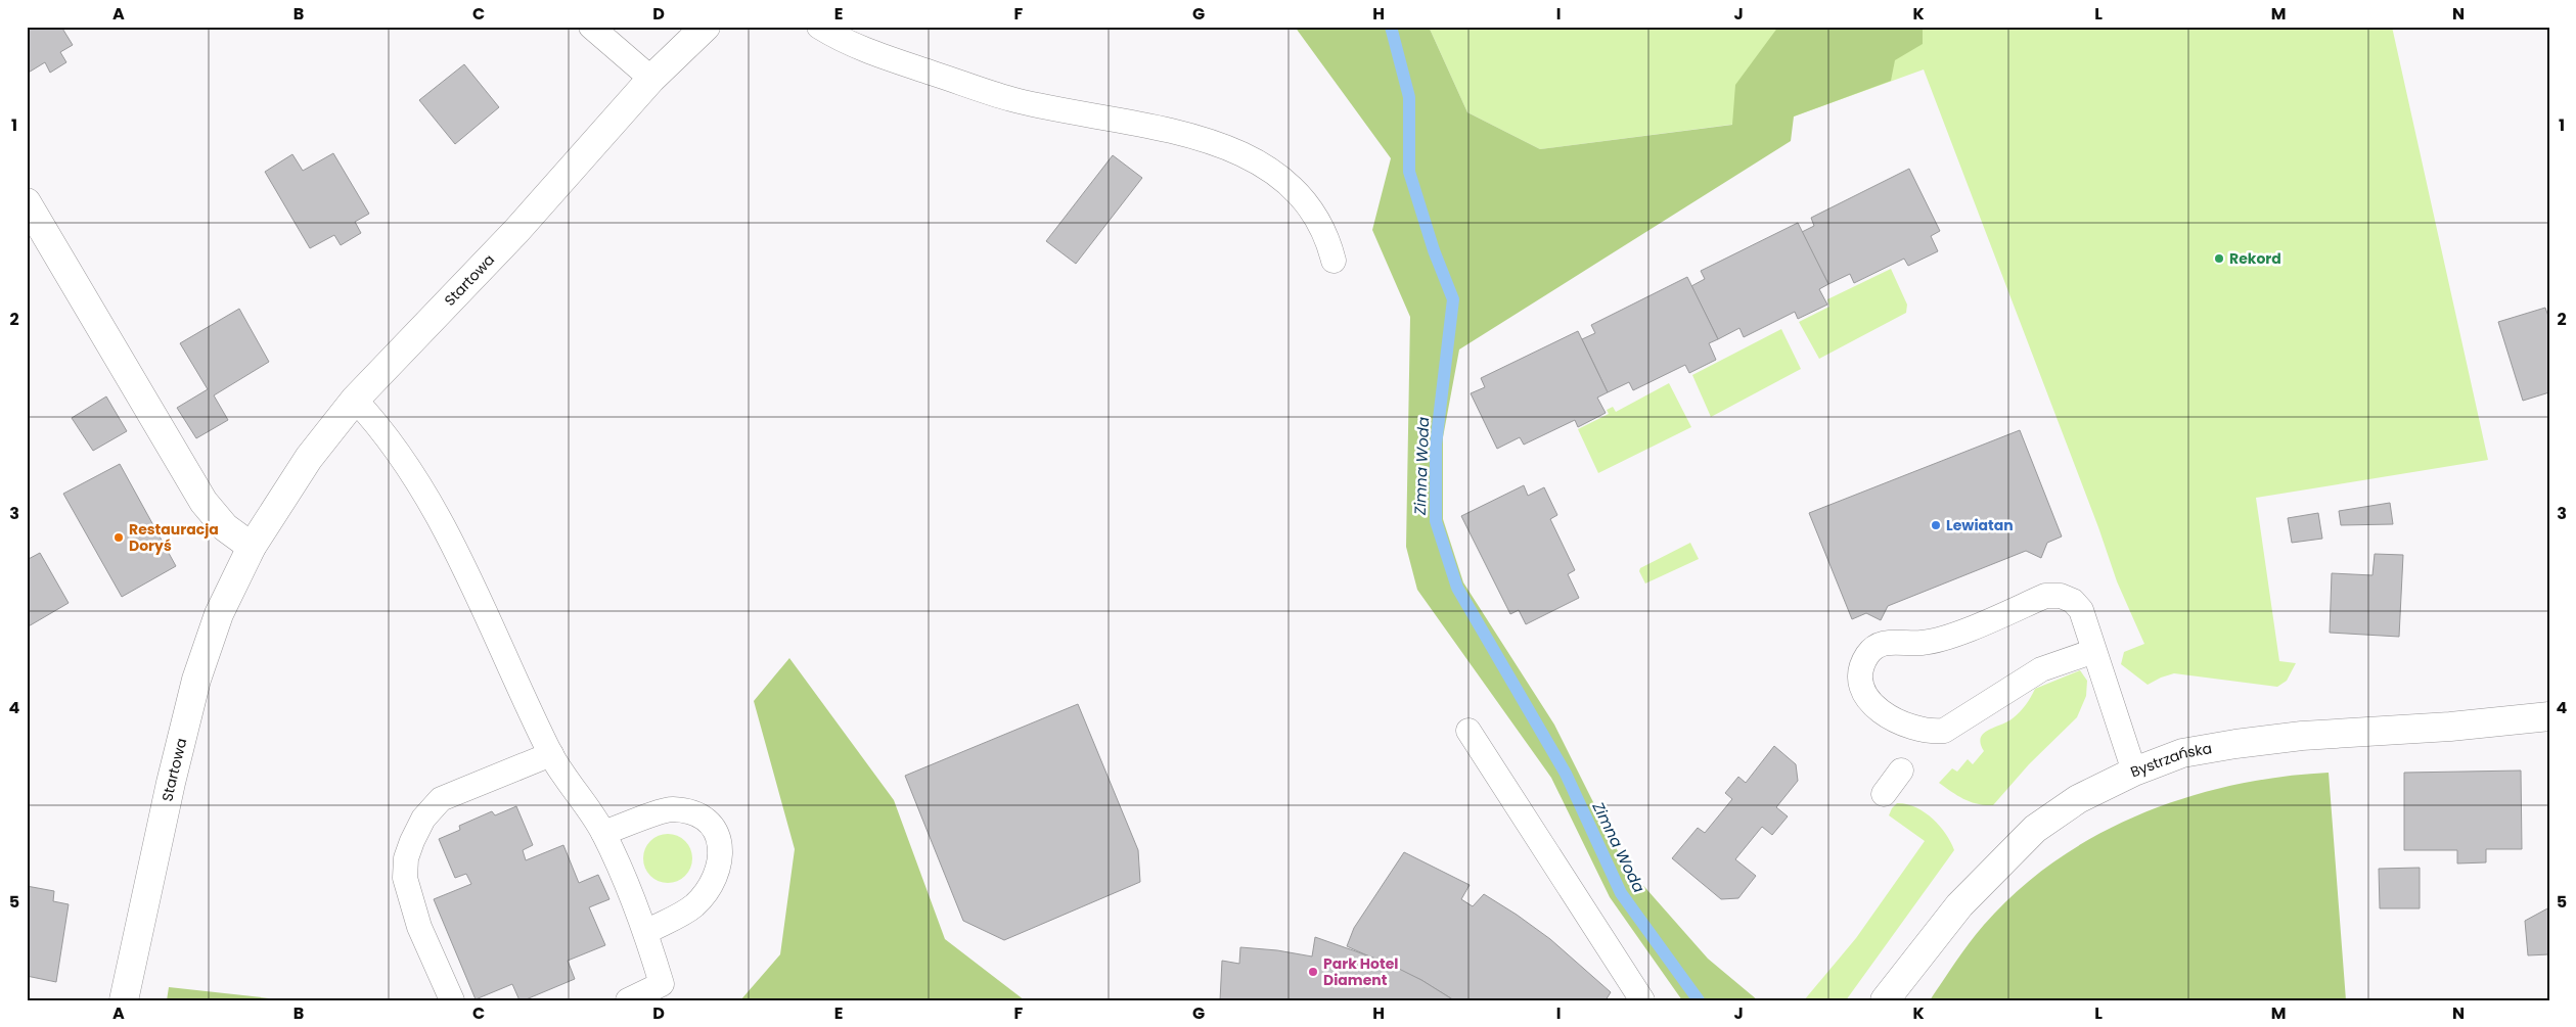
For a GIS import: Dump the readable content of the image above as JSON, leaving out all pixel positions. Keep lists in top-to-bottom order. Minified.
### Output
{"streets":{"street":["Startowa","Bystrzańska"]},"water":["Zimna Woda"],"places":["Rekord","Lewiatan","Restauracja Doryś","Park Hotel Diament"],"grid":{"columns":["A","B","C","D","E","F","G","H","I","J","K","L","M","N"],"rows":["1","2","3","4","5"]}}
